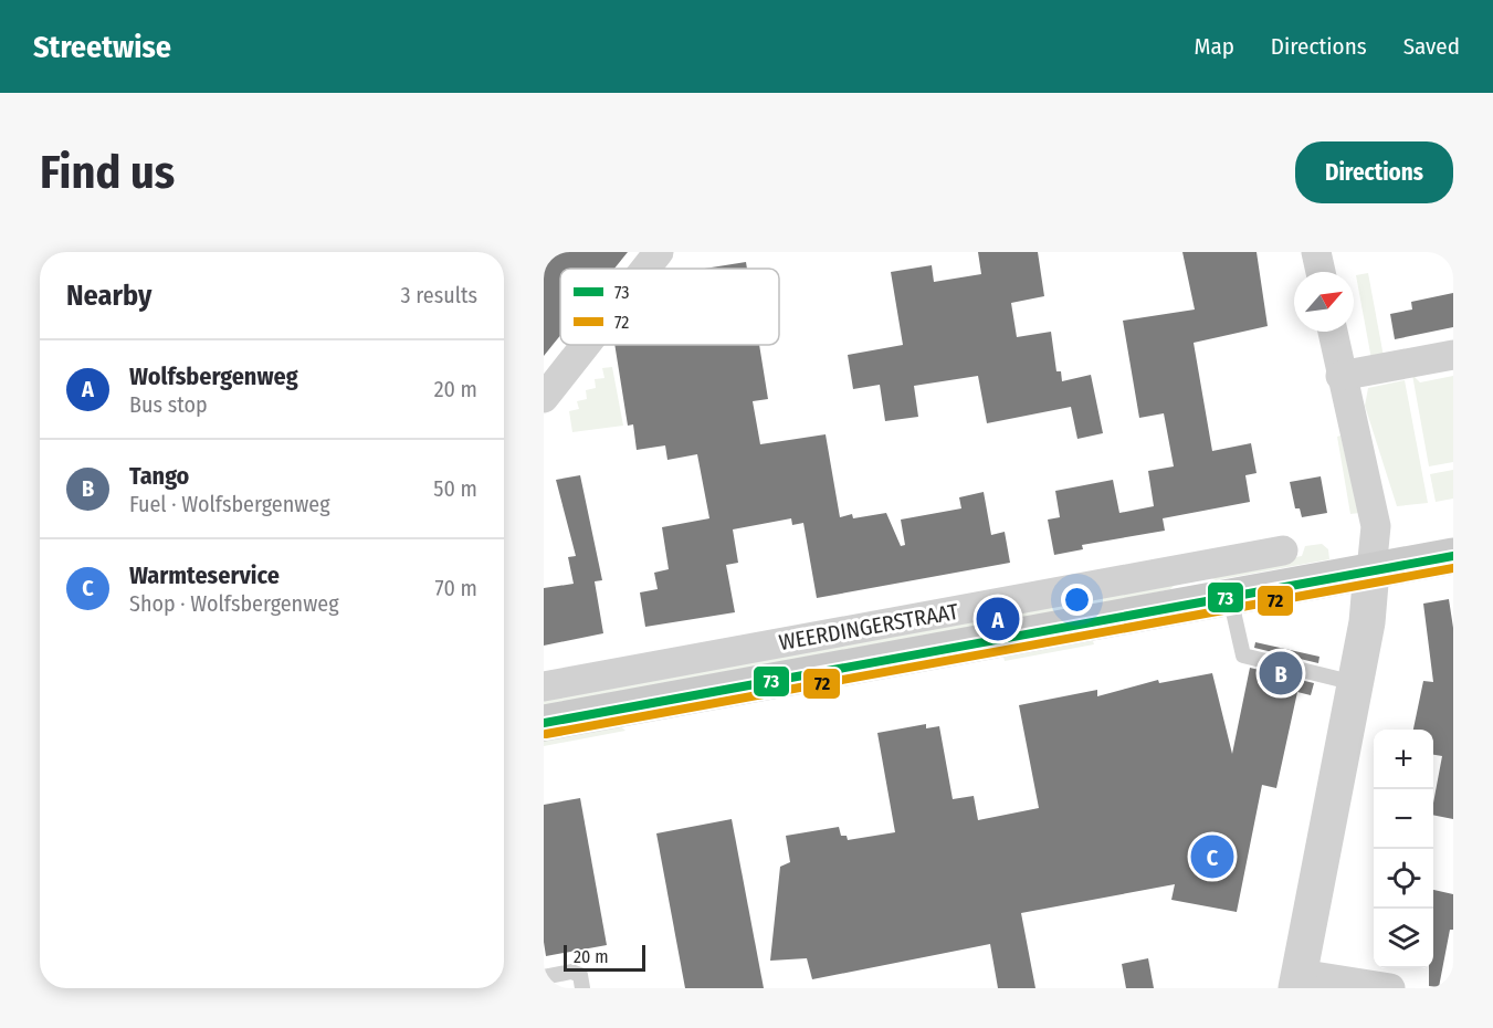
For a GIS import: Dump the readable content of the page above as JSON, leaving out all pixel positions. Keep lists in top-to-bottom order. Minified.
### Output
{"streets":{"main road":["WEERDINGERSTRAAT"]},"lines":["transit line 73","transit line 72"],"legend":["73","72"],"scale_bar":"20 m","north":"top right","page":{"header":"Streetwise","nav":["Map","Directions","Saved"],"buttons":"Directions","title":"Find us","heading":["Nearby","3 results"],"list":[{"mark":"A","name":"Wolfsbergenweg","note":"Bus stop","value":"20 m"},{"mark":"B","name":"Tango","note":"Fuel · Wolfsbergenweg","value":"50 m"},{"mark":"C","name":"Warmteservice","note":"Shop · Wolfsbergenweg","value":"70 m"}],"pins":["A","B","C"],"map_buttons":["+","−"],"scale":"20 m"}}
